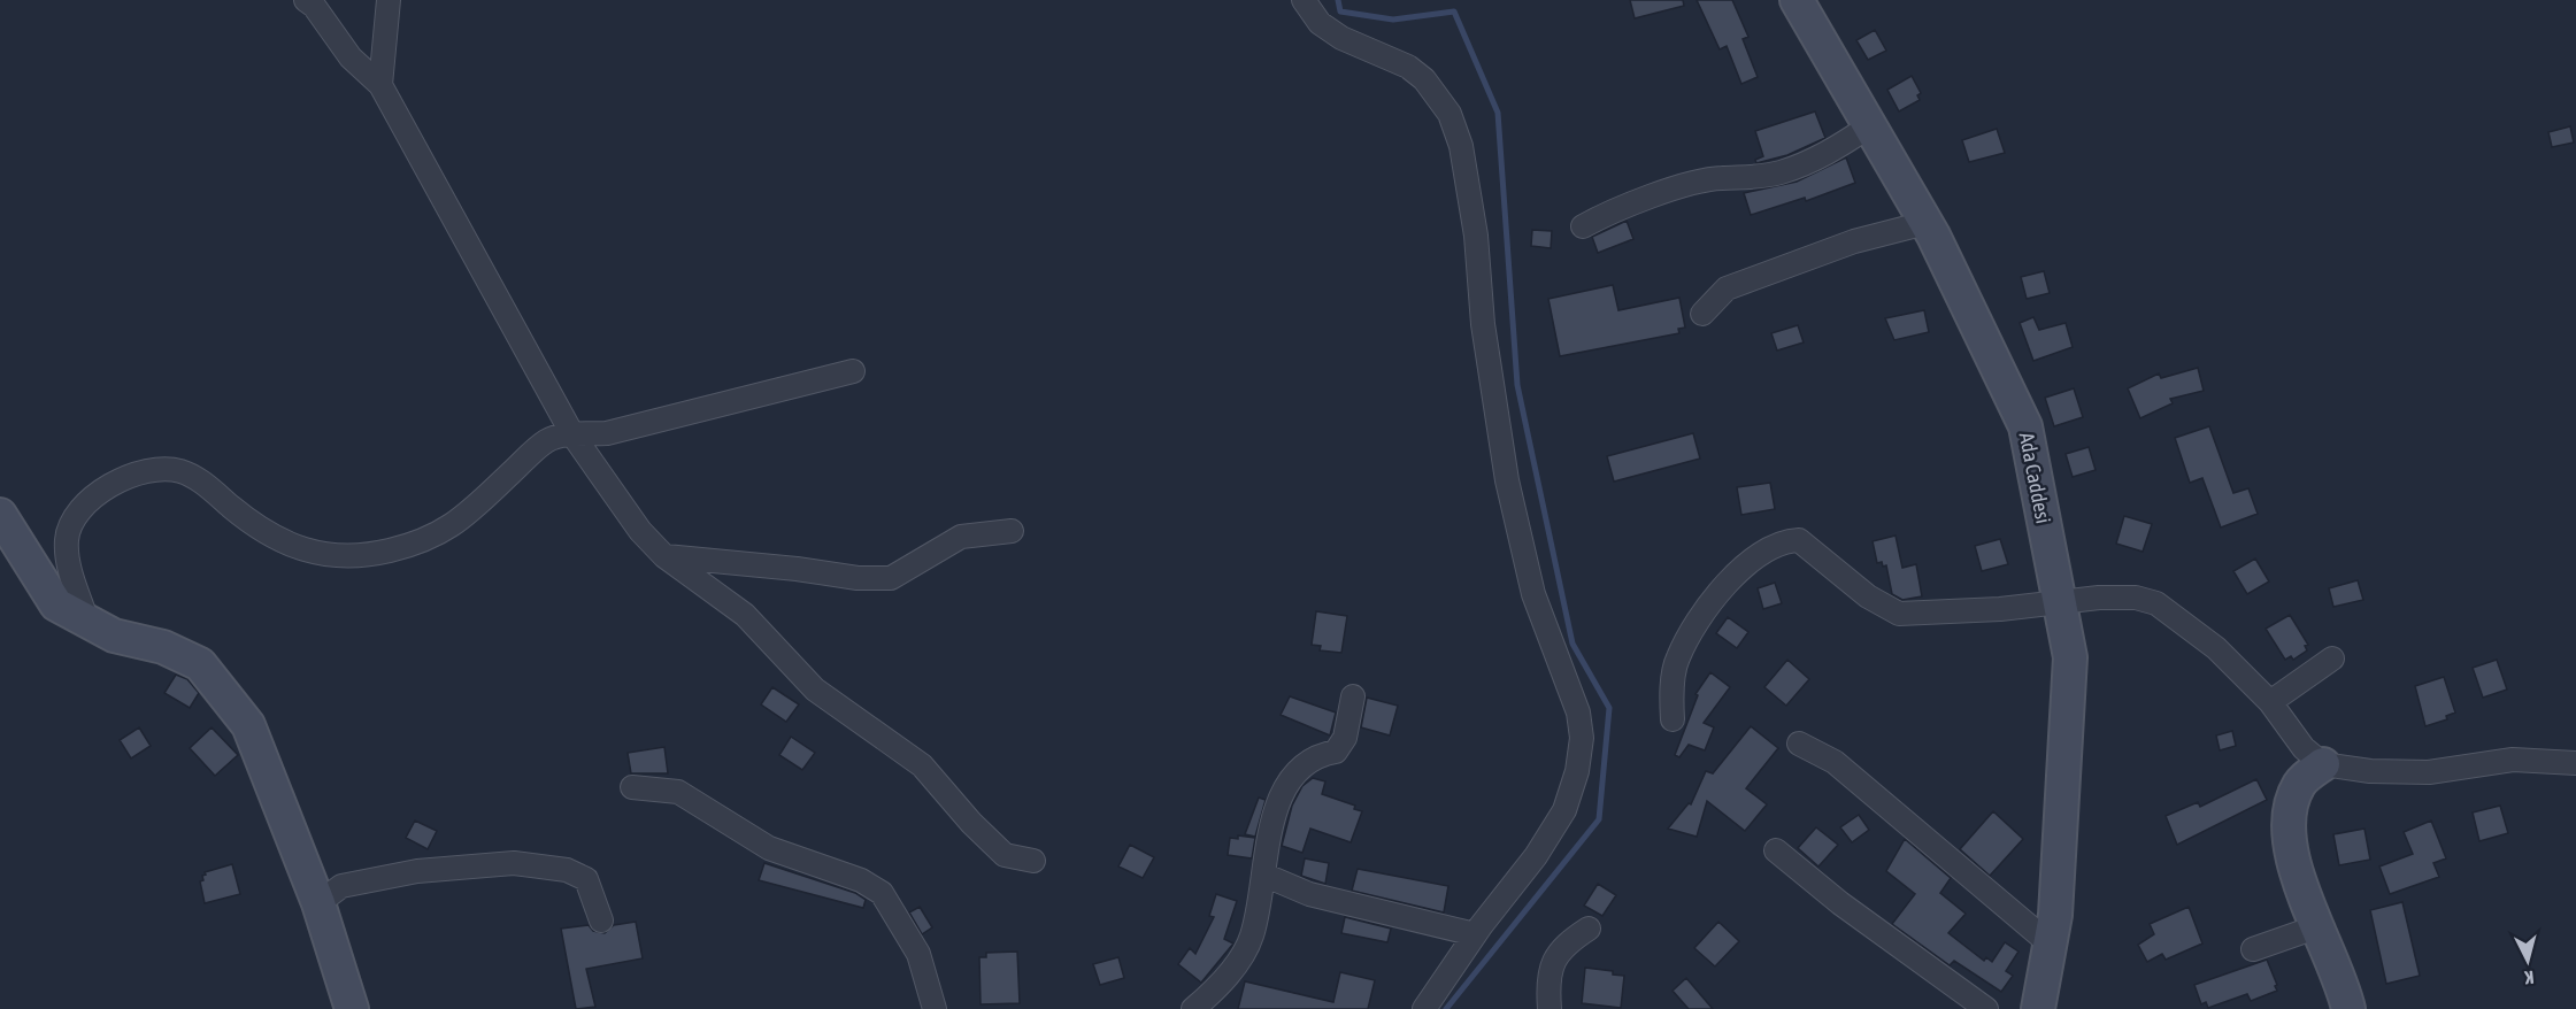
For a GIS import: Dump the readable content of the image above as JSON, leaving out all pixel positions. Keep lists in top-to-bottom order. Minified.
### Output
{"streets":{"main road":["Ada Caddesi"]},"north":"bottom"}
